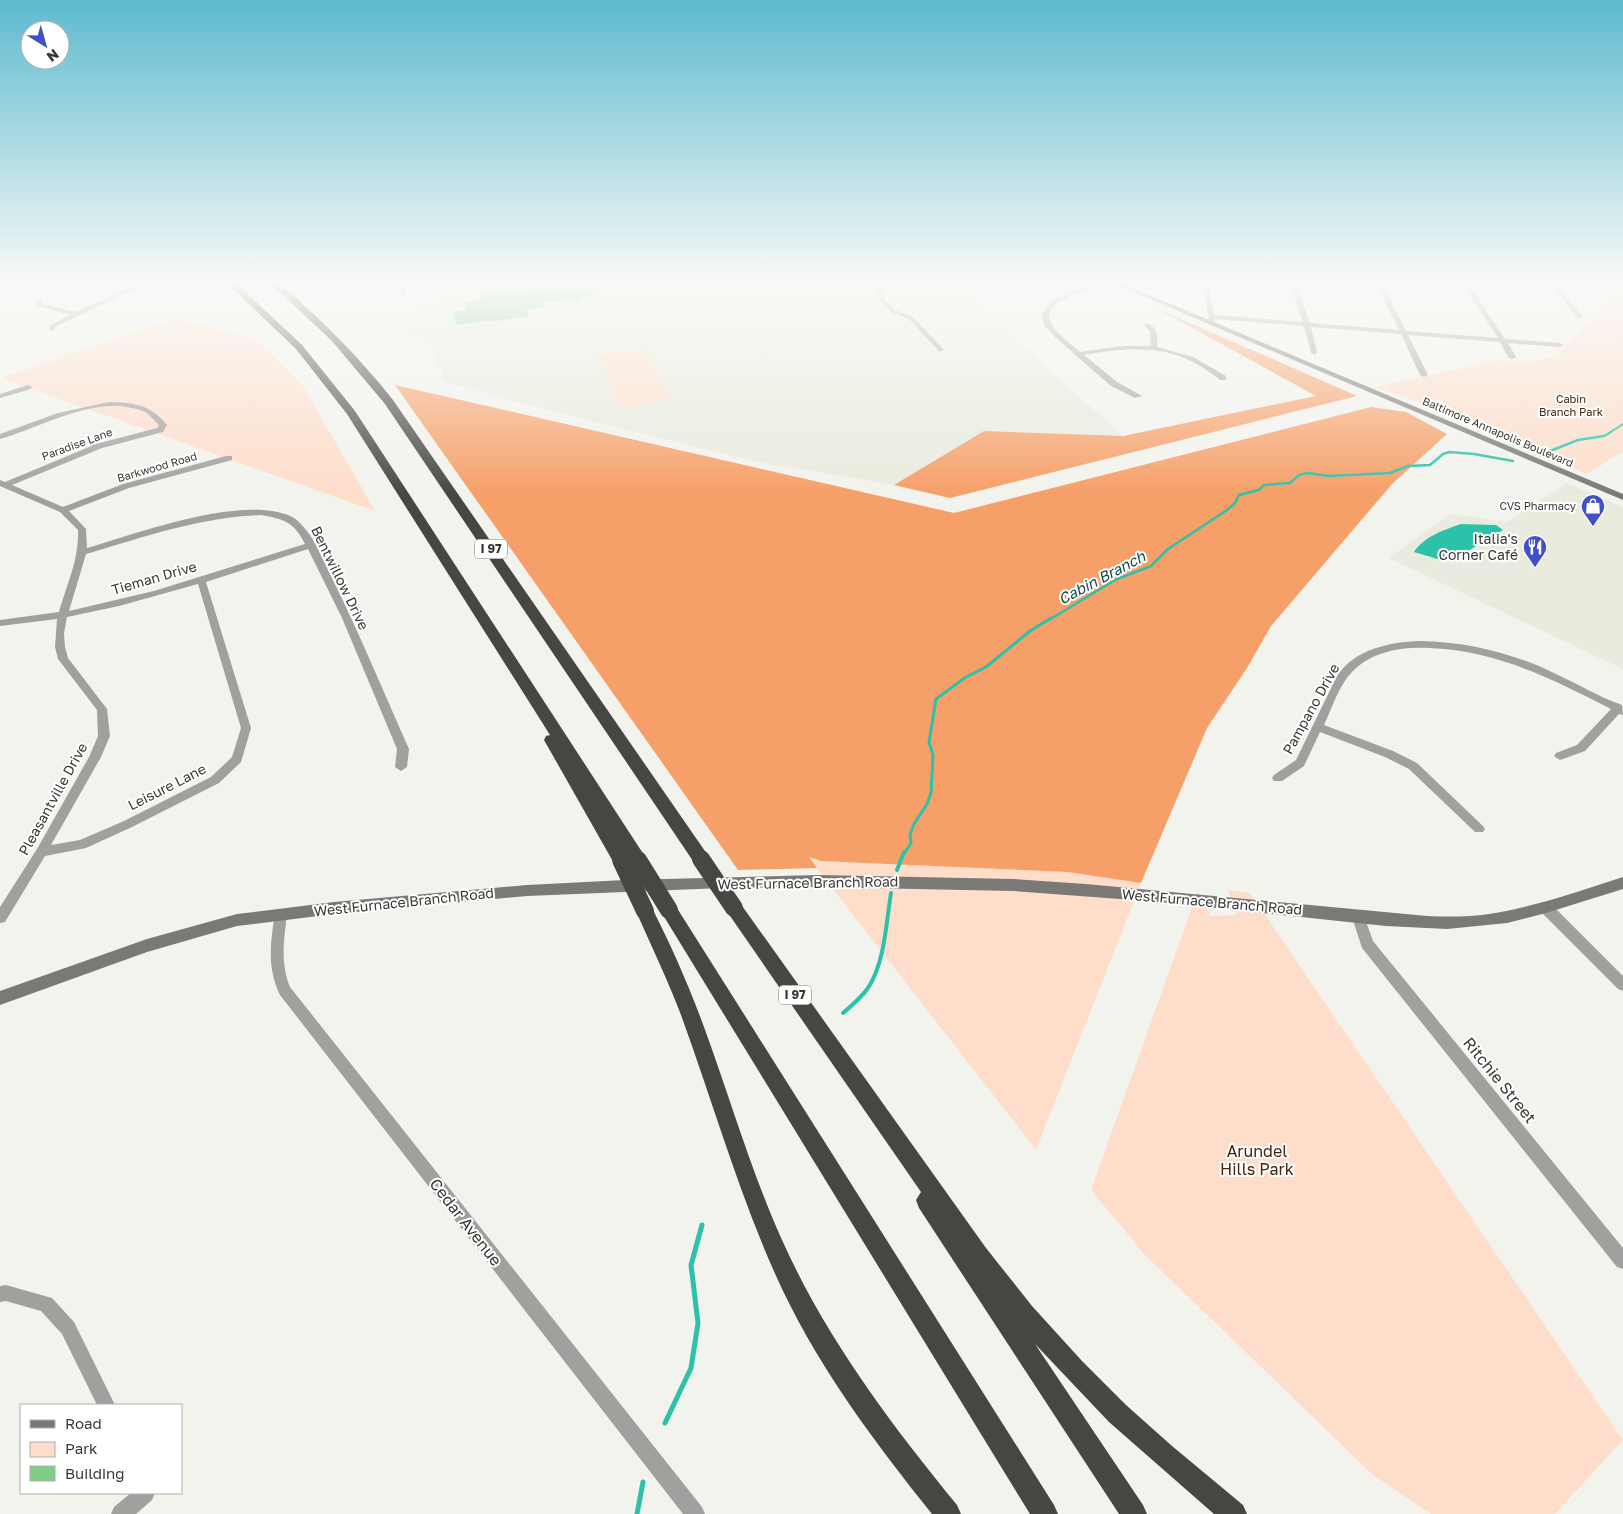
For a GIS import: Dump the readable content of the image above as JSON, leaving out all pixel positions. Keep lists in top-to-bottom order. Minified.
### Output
{"streets":{"highway":["I 97"],"main road":["Baltimore Annapolis Boulevard","West Furnace Branch Road"],"street":["Paradise Lane","Barkwood Road","Tieman Drive","Bentwillow Drive","Pampano Drive","Leisure Lane","Pleasantville Drive","Ritchie Street","Cedar Avenue"]},"crossings":[["Paradise Lane","Pleasantville Drive"],["Barkwood Road","Pleasantville Drive"],["Tieman Drive","Bentwillow Drive"],["Tieman Drive","Leisure Lane"],["Tieman Drive","Pleasantville Drive"],["Bentwillow Drive","Pleasantville Drive"],["Leisure Lane","Pleasantville Drive"],["West Furnace Branch Road","Ritchie Street"],["West Furnace Branch Road","Cedar Avenue"]],"water":["Cabin Branch"],"parks":["Cabin Branch Park","Arundel Hills Park"],"places":{"shop":["CVS Pharmacy"],"restaurant":["Italia's Corner Café"]},"legend":["Road","Park","Building"],"north":"bottom right"}
